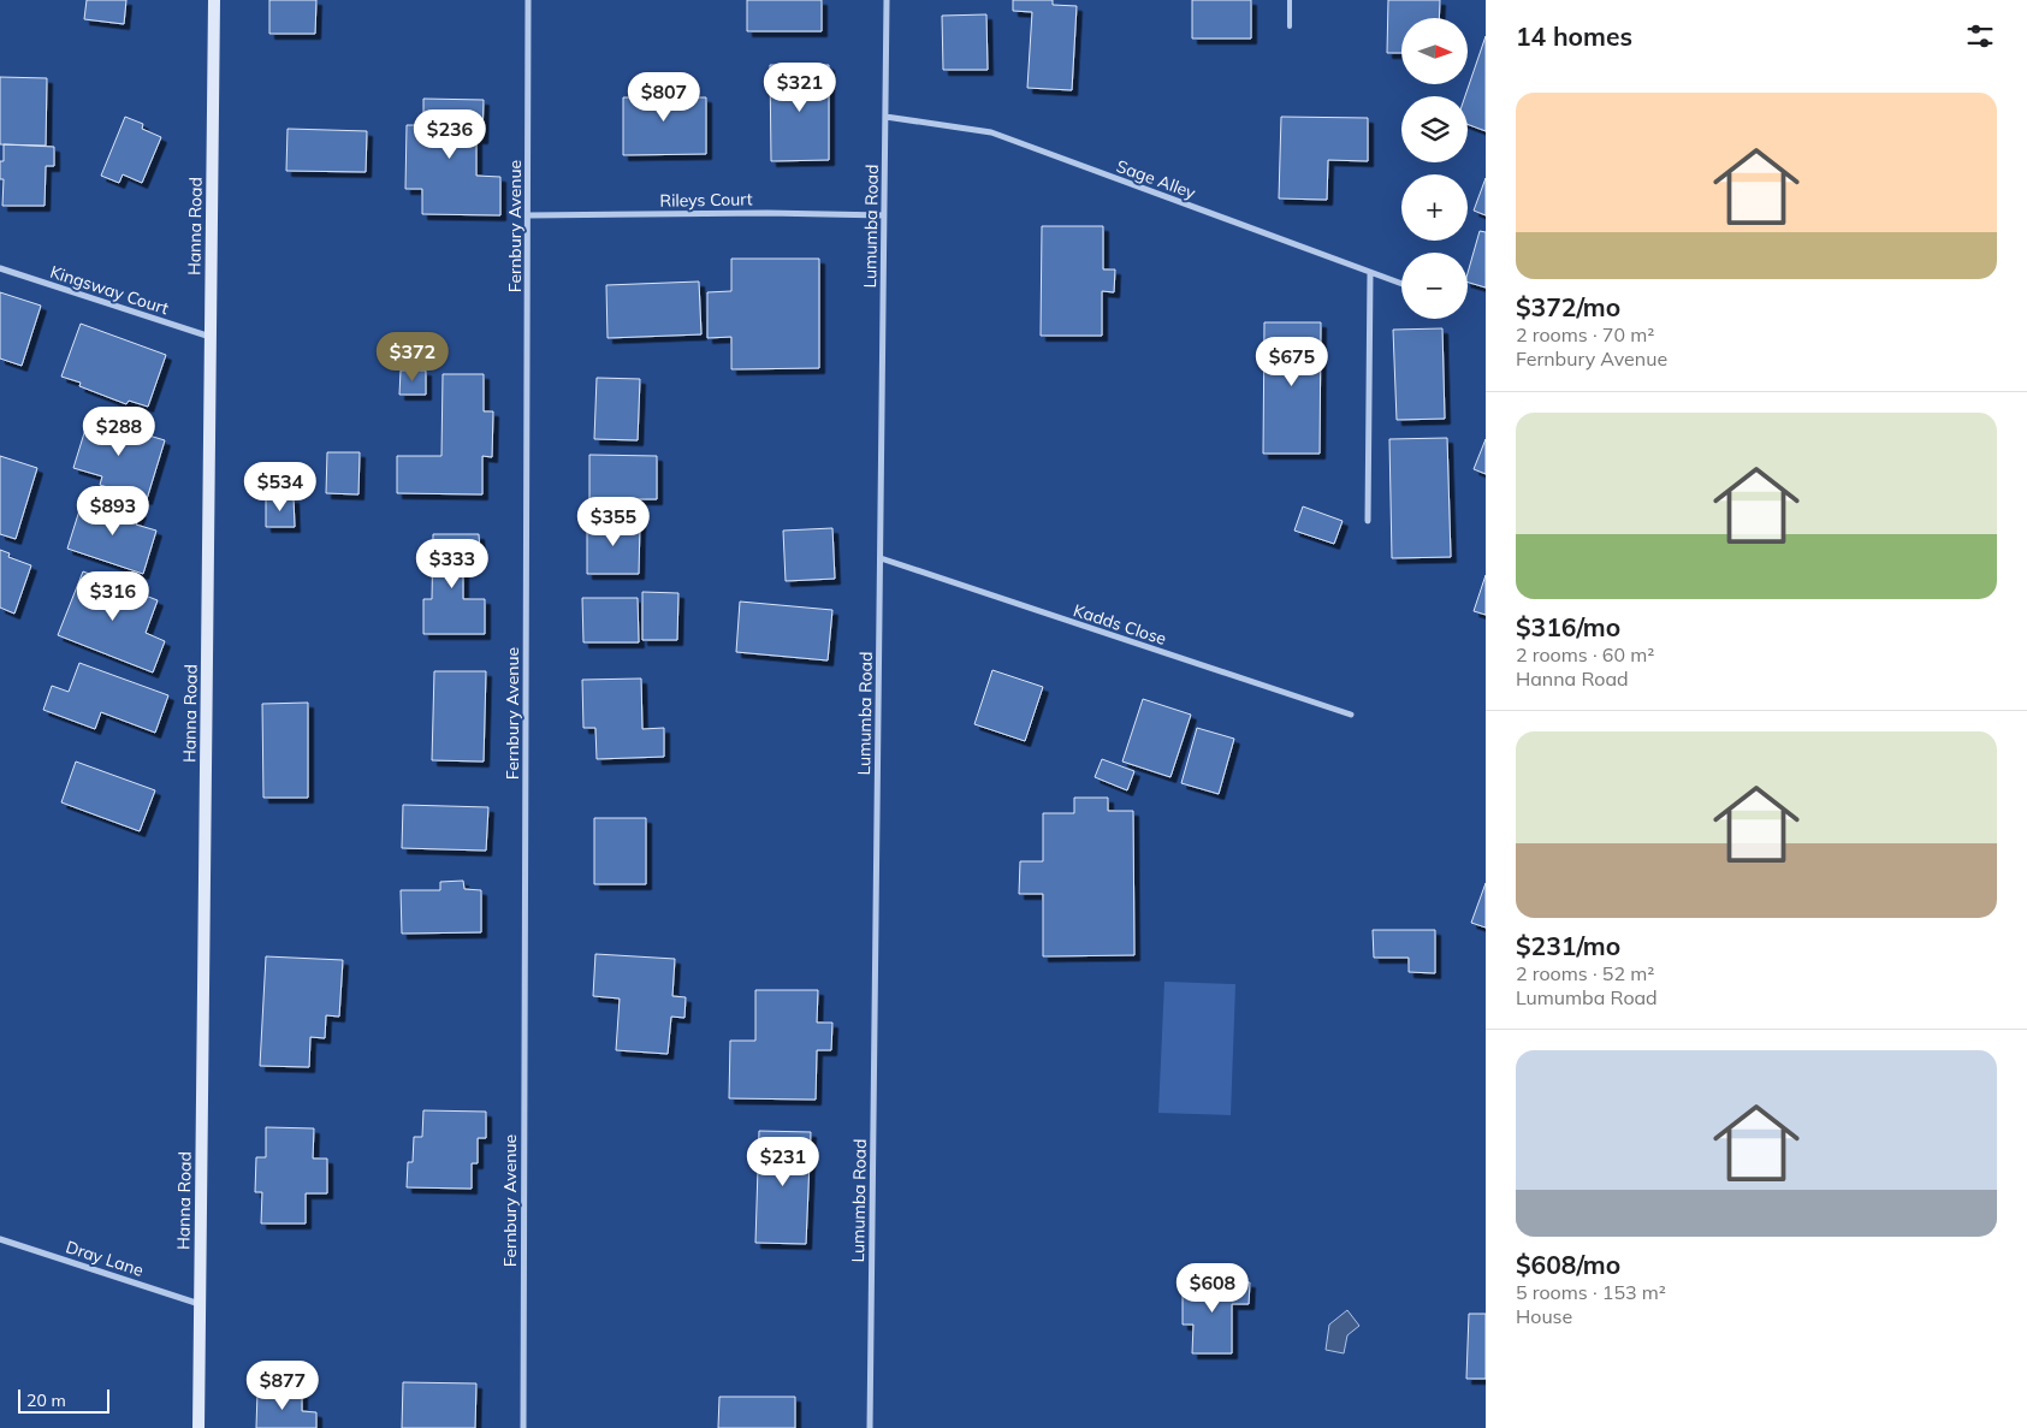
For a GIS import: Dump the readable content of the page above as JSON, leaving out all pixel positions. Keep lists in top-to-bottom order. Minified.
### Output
{"streets":{"street":["Sage Alley","Rileys Court","Hanna Road","Fernbury Avenue","Lumumba Road","Kingsway Court","Kadds Close","Dray Lane"]},"crossings":[["Sage Alley","Lumumba Road"],["Rileys Court","Fernbury Avenue"],["Rileys Court","Lumumba Road"],["Hanna Road","Kingsway Court"],["Hanna Road","Dray Lane"],["Lumumba Road","Kadds Close"]],"scale_bar":"20 m","north":"right","page":{"heading":"14 homes","map_buttons":["+","−"],"price":["$321","$807","$236","$372","$675","$288","$534","$893","$355","$333","$316","$231","$608","$877"],"list":[{"name":"$372/mo","note":"2 rooms · 70 m² · Fernbury Avenue"},{"name":"$316/mo","note":"2 rooms · 60 m² · Hanna Road"},{"name":"$231/mo","note":"2 rooms · 52 m² · Lumumba Road"},{"name":"$608/mo","note":"5 rooms · 153 m² · House"}],"scale":"20 m"}}
